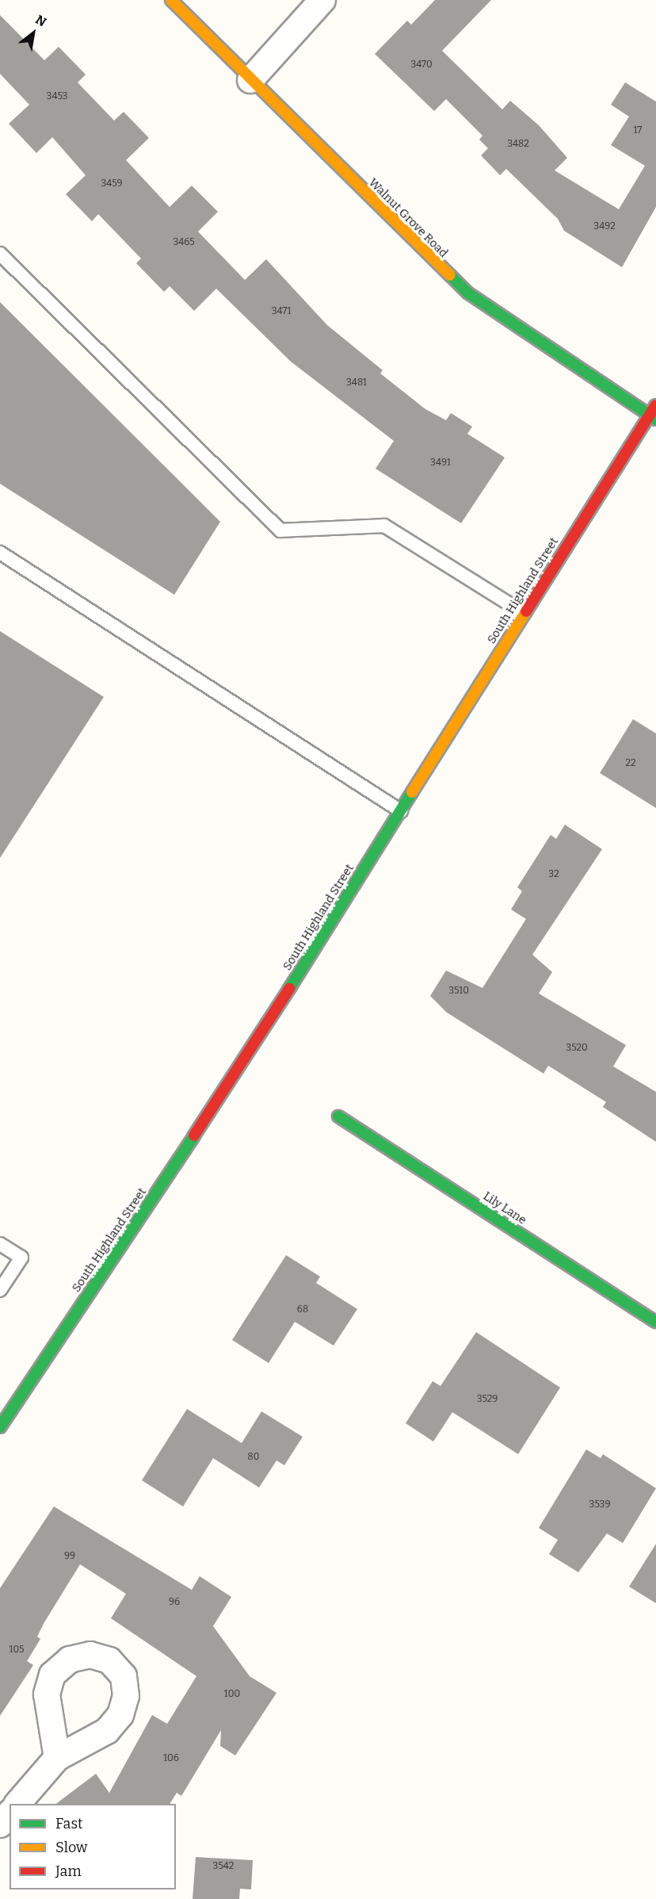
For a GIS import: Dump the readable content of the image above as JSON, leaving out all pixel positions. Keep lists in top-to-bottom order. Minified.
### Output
{"streets":{"main road":["Walnut Grove Road","South Highland Street","Lily Lane"]},"crossings":[["Walnut Grove Road","South Highland Street"]],"house_numbers":["3470","3453","17","3482","3459","3492","3465","3471","3481","3491","22","32","3510","3520","68","3529","80","3539","99","96","105","100","106","3542"],"legend":["Fast","Slow","Jam"],"north":"top right"}
